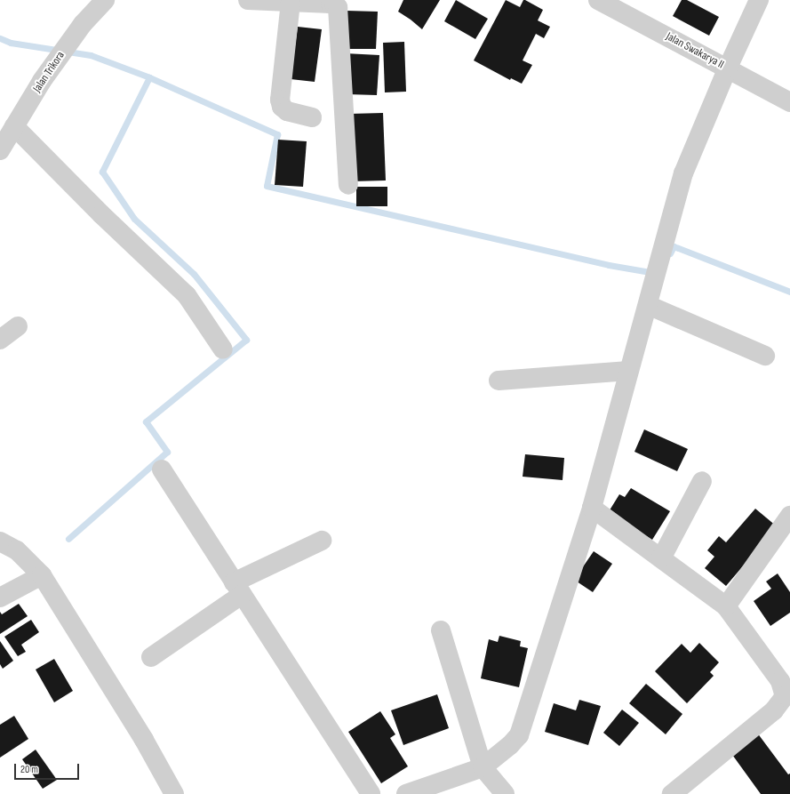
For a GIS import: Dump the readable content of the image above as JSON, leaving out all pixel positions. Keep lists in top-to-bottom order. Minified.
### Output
{"streets":{"street":["Jalan Swakarya II","Jalan Trikora"]},"scale_bar":"20 m"}
